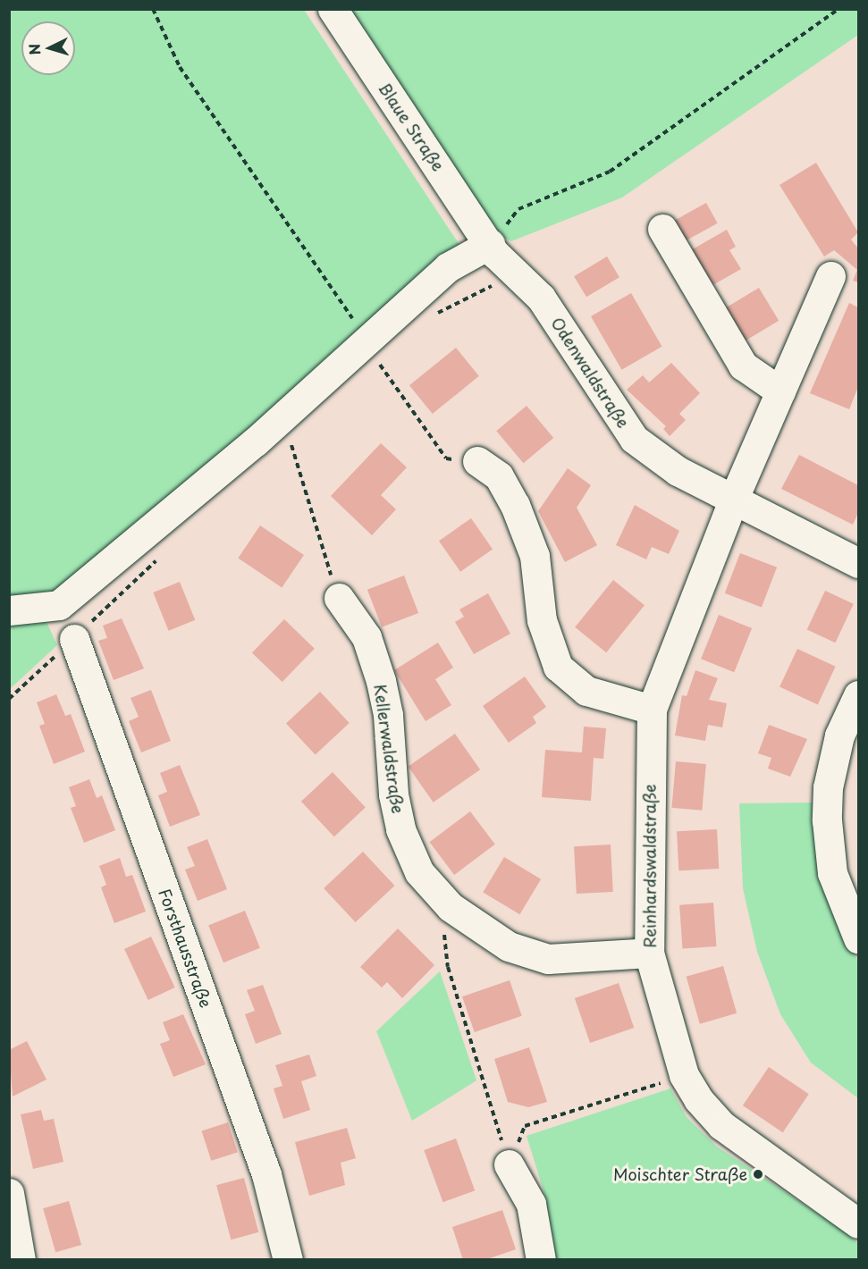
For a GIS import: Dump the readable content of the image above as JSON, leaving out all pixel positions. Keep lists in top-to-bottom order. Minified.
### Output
{"streets":{"street":["Blaue Straße","Odenwaldstraße","Kellerwaldstraße","Reinhardswaldstraße","Forsthausstraße"]},"crossings":[["Blaue Straße","Odenwaldstraße"],["Odenwaldstraße","Reinhardswaldstraße"],["Kellerwaldstraße","Reinhardswaldstraße"]],"places":["Moischter Straße"],"north":"left"}
